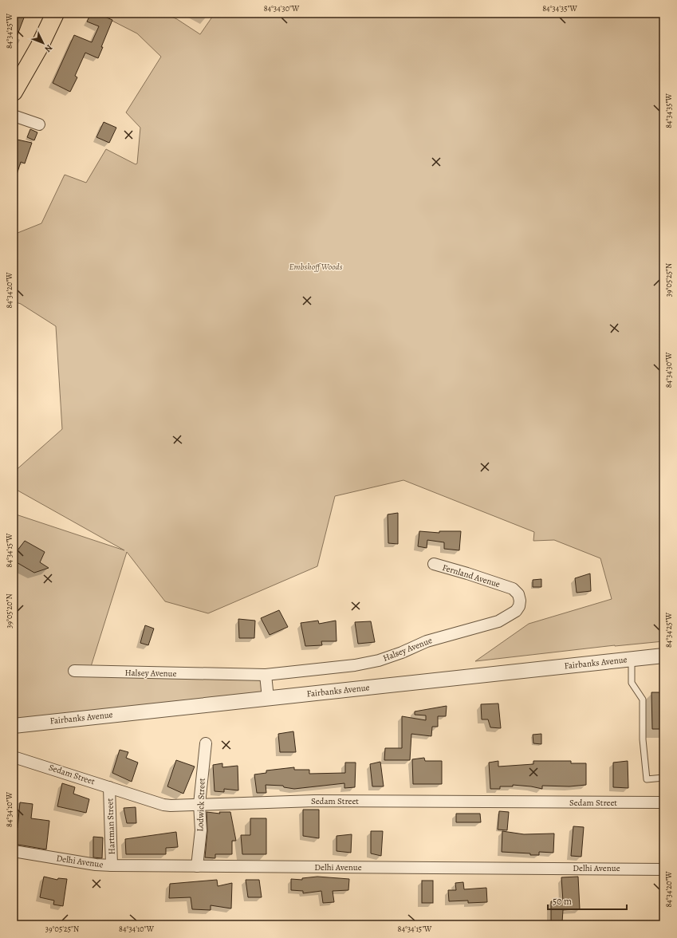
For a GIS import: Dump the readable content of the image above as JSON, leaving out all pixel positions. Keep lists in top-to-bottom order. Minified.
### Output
{"streets":{"street":["Fernland Avenue","Halsey Avenue","Fairbanks Avenue","Sedam Street","Lodwick Street","Hartman Street","Delhi Avenue"]},"crossings":[["Fernland Avenue","Halsey Avenue"],["Sedam Street","Lodwick Street"],["Sedam Street","Hartman Street"],["Lodwick Street","Delhi Avenue"],["Hartman Street","Delhi Avenue"]],"parks":["Embshoff Woods"],"scale_bar":"50 m","north":"bottom right","coordinates":["84°34'30\"W","84°34'35\"W","84°34'25\"W","39°05'25\"N","84°34'20\"W","84°34'15\"W","39°05'20\"N","84°34'10\"W"]}
